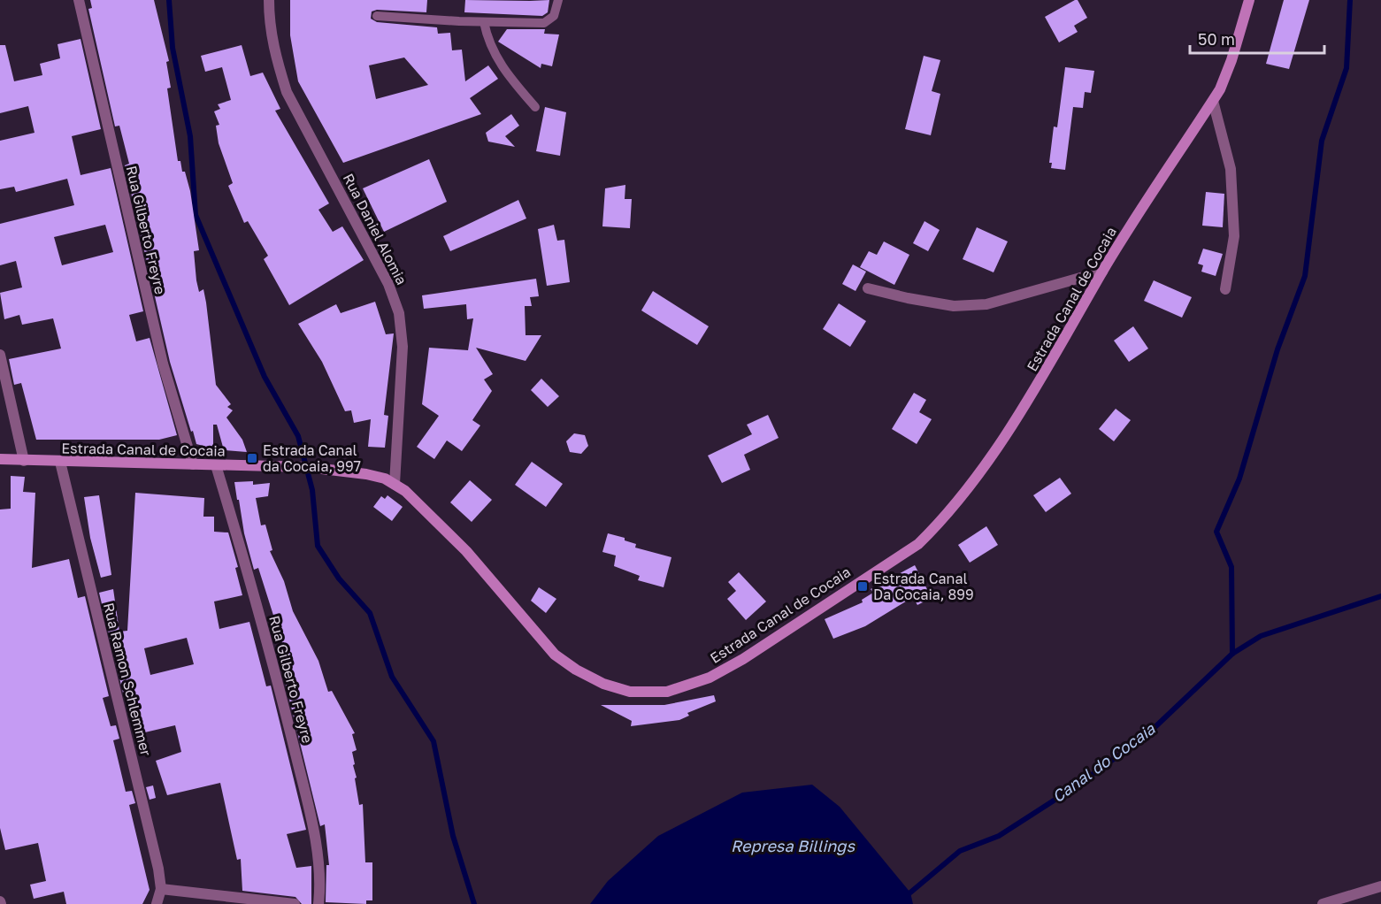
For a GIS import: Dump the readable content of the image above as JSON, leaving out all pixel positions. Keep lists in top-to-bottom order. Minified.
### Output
{"streets":{"main road":["Estrada Canal de Cocaia"],"street":["Rua Daniel Alomia","Rua Gilberto Freyre","Rua Ramon Schlemmer"]},"crossings":[["Rua Daniel Alomia","Estrada Canal de Cocaia"],["Rua Gilberto Freyre","Estrada Canal de Cocaia"],["Estrada Canal de Cocaia","Rua Ramon Schlemmer"]],"water":["Canal do Cocaia","Represa Billings"],"places":{"transit":["Estrada Canal da Cocaia, 997","Estrada Canal Da Cocaia, 899"]},"scale_bar":"50 m"}
